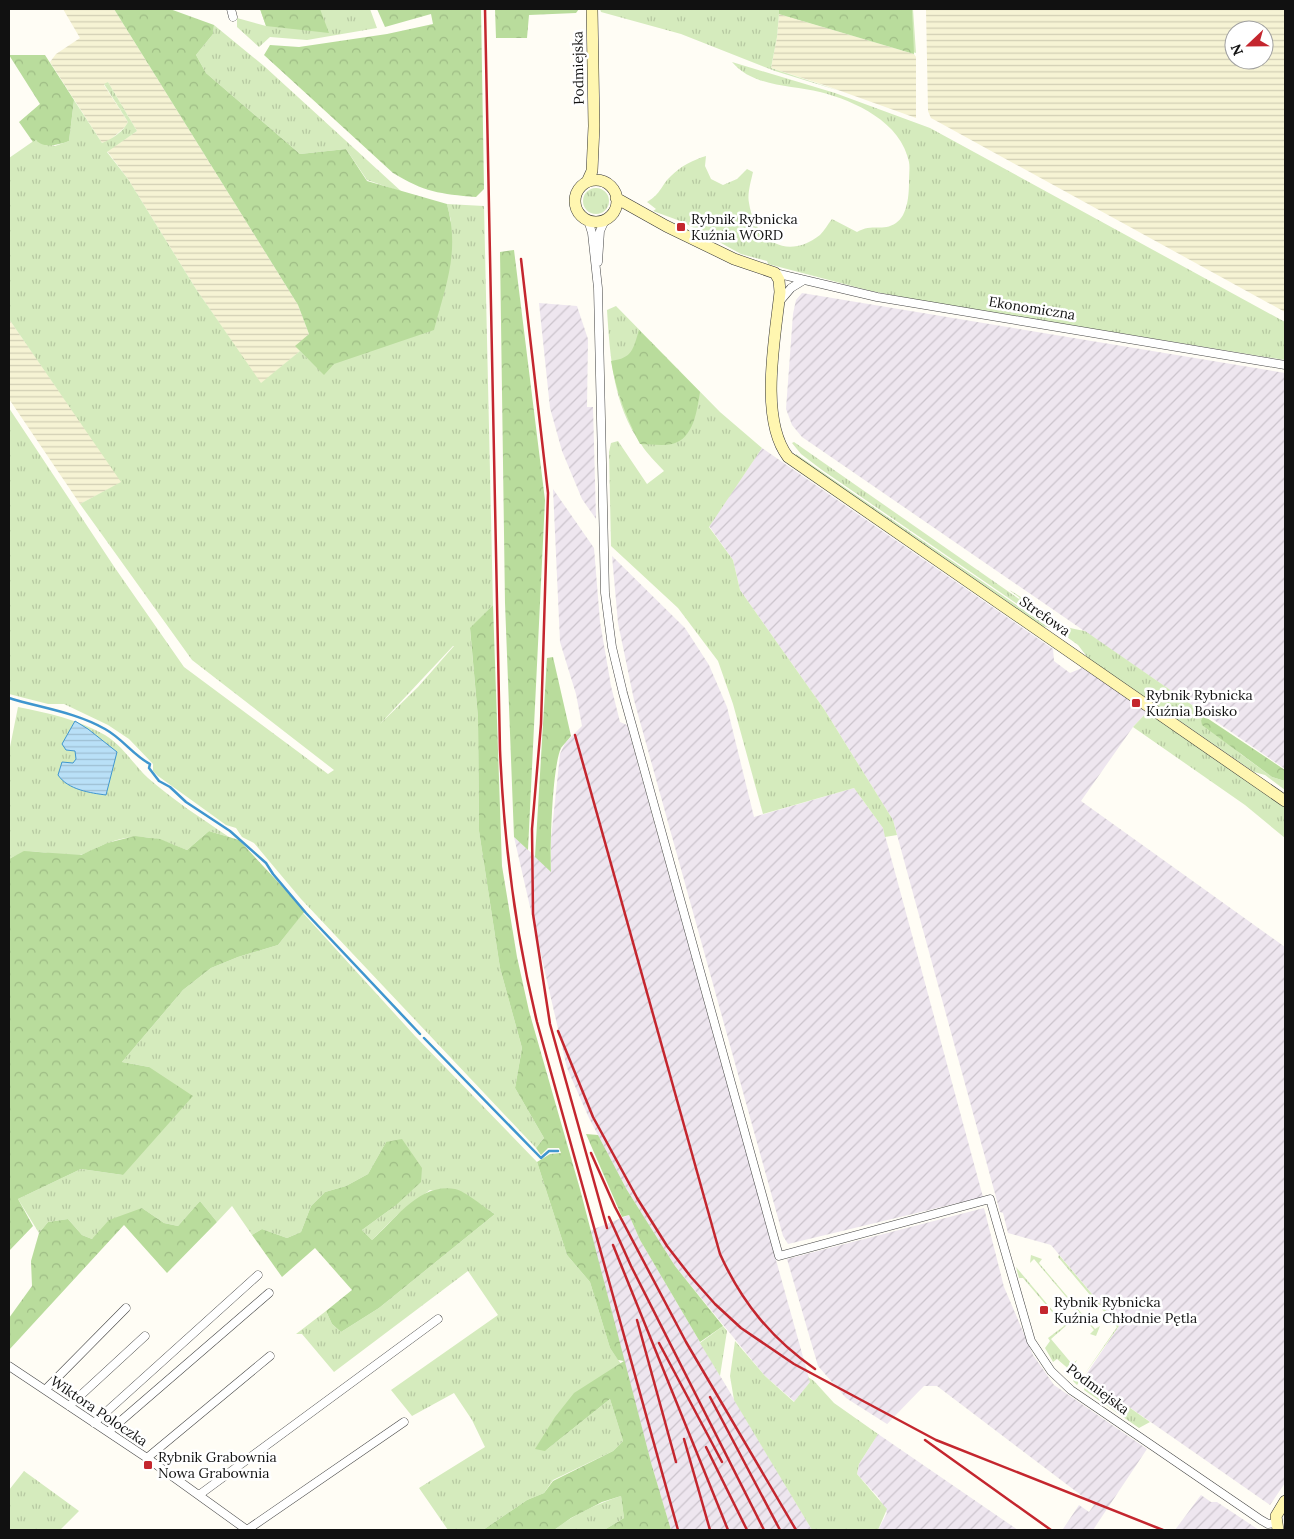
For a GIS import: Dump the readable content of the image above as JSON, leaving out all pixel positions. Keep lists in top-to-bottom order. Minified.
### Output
{"streets":{"street":["Podmiejska","Ekonomiczna","Strefowa","Wiktora Poloczka"]},"crossings":[["Podmiejska","Ekonomiczna"]],"places":{"transit":["Rybnik Rybnicka Kuźnia WORD","Rybnik Rybnicka Kuźnia Boisko","Rybnik Rybnicka Kuźnia Chłodnie Pętla","Rybnik Grabownia Nowa Grabownia"]},"north":"left"}
